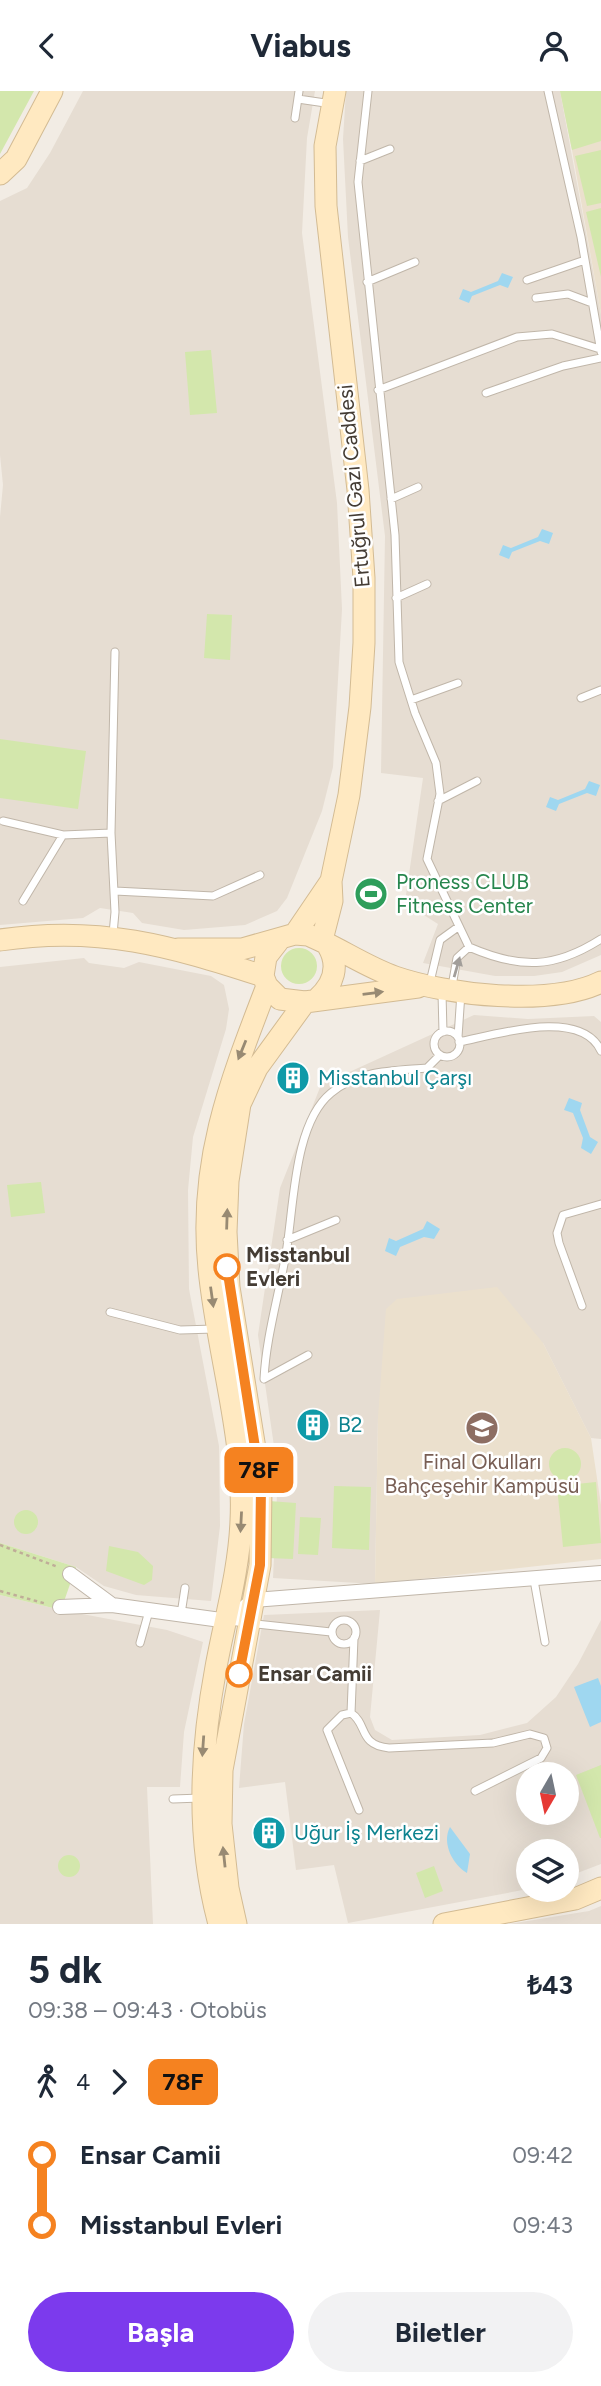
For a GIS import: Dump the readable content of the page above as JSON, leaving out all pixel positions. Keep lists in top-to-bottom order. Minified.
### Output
{"streets":{"main road":["Ertuğrul Gazi Caddesi"]},"places":{"sports":["Proness CLUB Fitness Center"],"building":["Misstanbul Çarşı","B2","Uğur İş Merkezi"],"other":["Misstanbul Evleri","Ensar Camii"],"school or university":["Final Okulları Bahçeşehir Kampüsü"]},"lines":["bus line 78F"],"north":"bottom","page":{"header":"Viabus","on_map":"78F","heading":["5 dk","09:38 – 09:43 · Otobüs","₺43"],"legs":["4","78F"],"list":[{"name":"Ensar Camii","value":"09:42"},{"name":"Misstanbul Evleri","value":"09:43"}],"buttons":["Başla","Biletler"]}}
